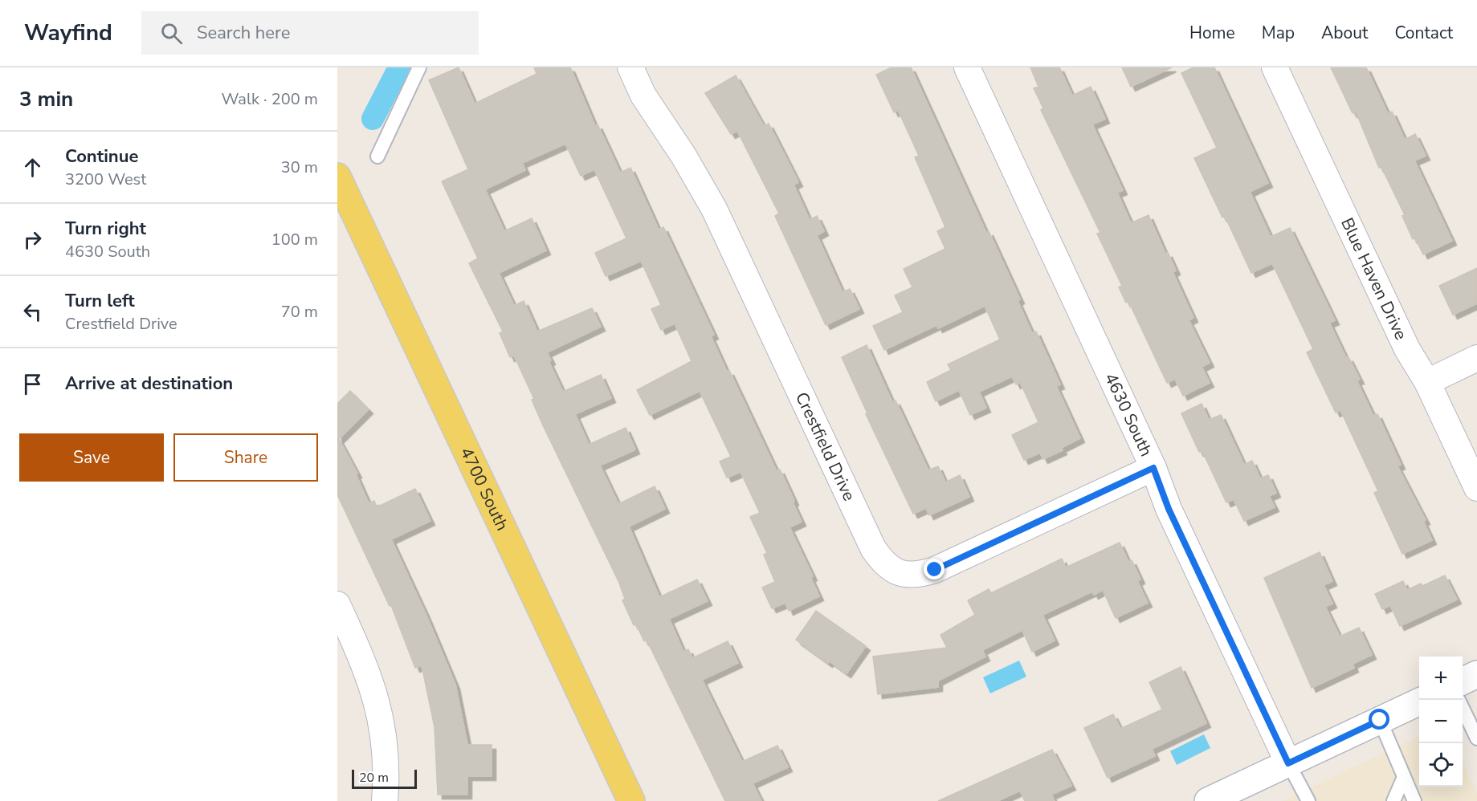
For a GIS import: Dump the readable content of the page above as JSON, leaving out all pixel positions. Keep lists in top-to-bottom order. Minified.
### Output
{"streets":{"main road":["4700 South"],"street":["Blue Haven Drive","4630 South","Crestfield Drive"]},"crossings":[["4630 South","Crestfield Drive"]],"scale_bar":"20 m","page":{"header":"Wayfind","search":"Search here","nav":["Home","Map","About","Contact"],"heading":["3 min","Walk · 200 m"],"list":[["Continue","3200 West","30 m"],["Turn right","4630 South","100 m"],["Turn left","Crestfield Drive","70 m"],"Arrive at destination"],"buttons":["Save","Share"],"map_buttons":["+","−"],"scale":"20 m"}}
